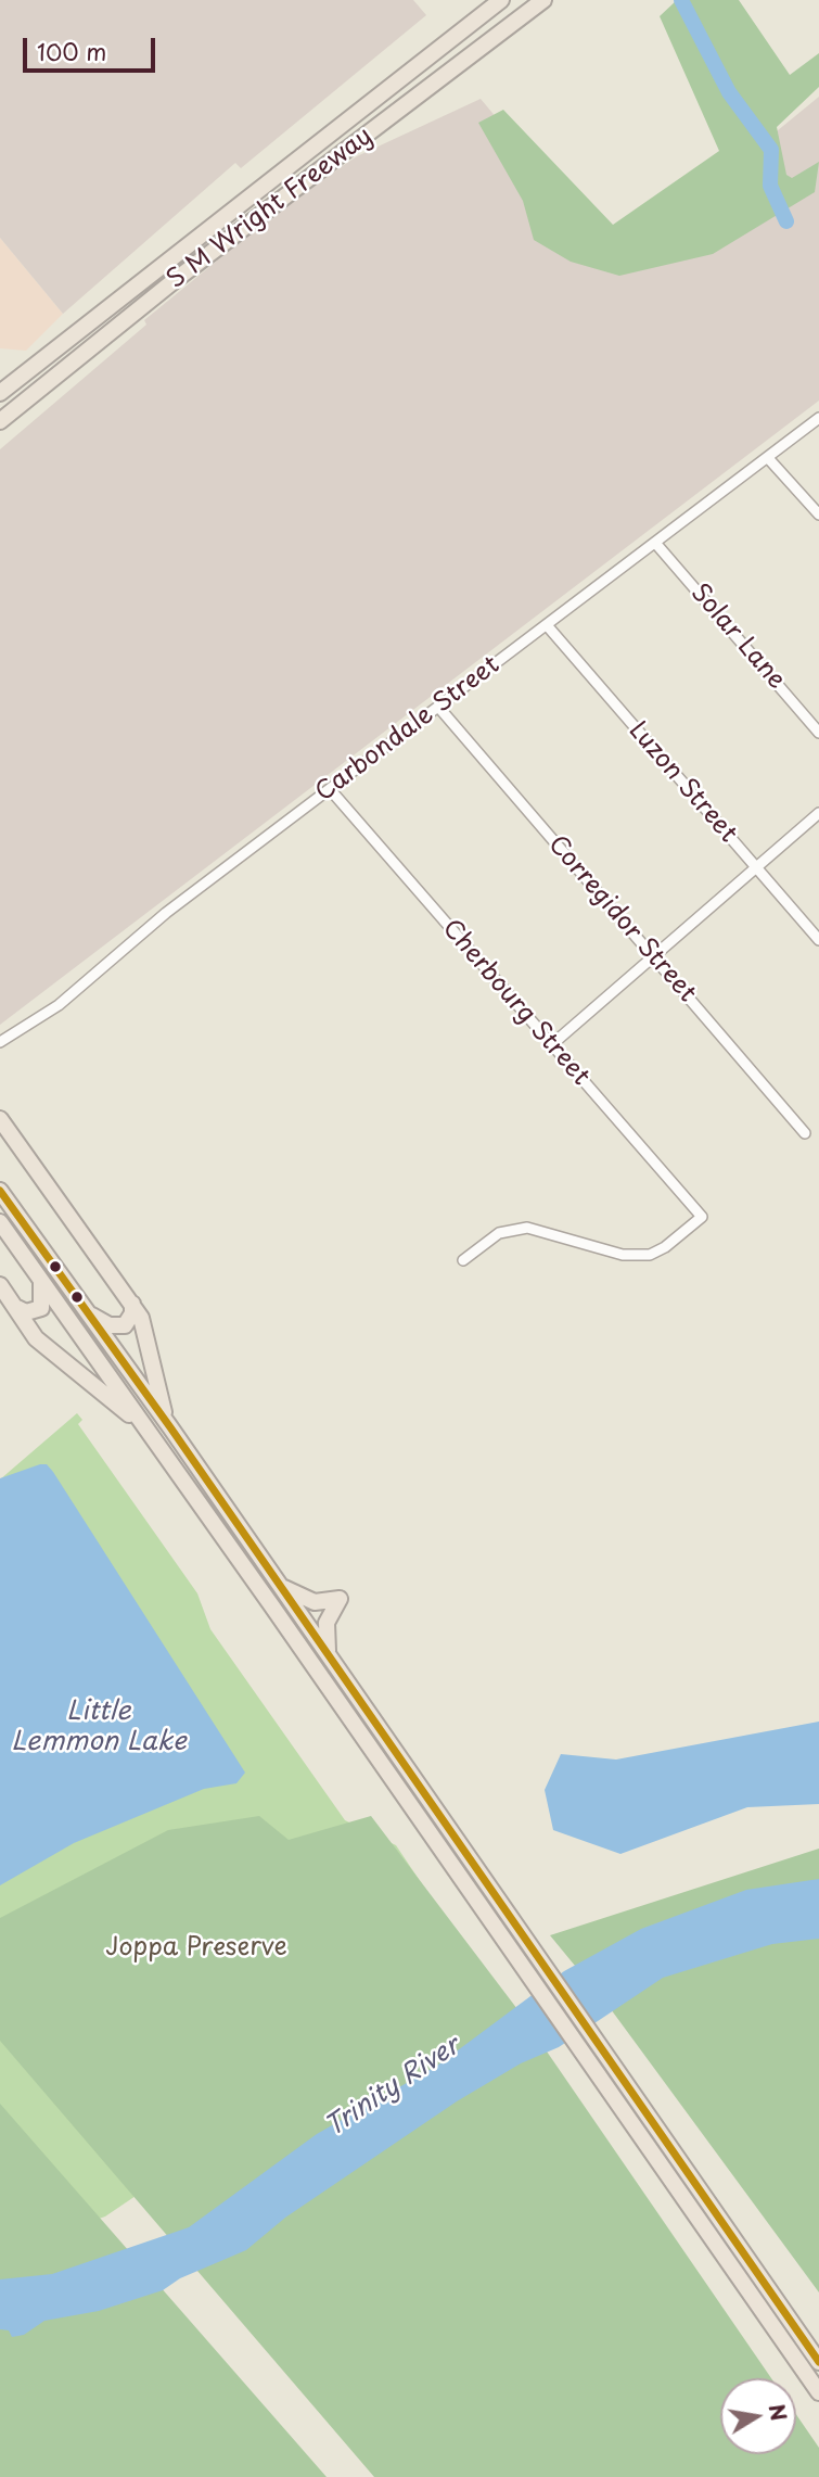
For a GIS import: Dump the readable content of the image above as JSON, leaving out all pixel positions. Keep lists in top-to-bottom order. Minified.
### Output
{"streets":{"main road":["S M Wright Freeway"],"street":["Solar Lane","Carbondale Street","Luzon Street","Corregidor Street","Cherbourg Street"]},"crossings":[["Solar Lane","Carbondale Street"],["Carbondale Street","Luzon Street"],["Carbondale Street","Corregidor Street"],["Carbondale Street","Cherbourg Street"]],"water":["Little Lemmon Lake","Trinity River"],"parks":["Joppa Preserve"],"scale_bar":"100 m","north":"right"}
